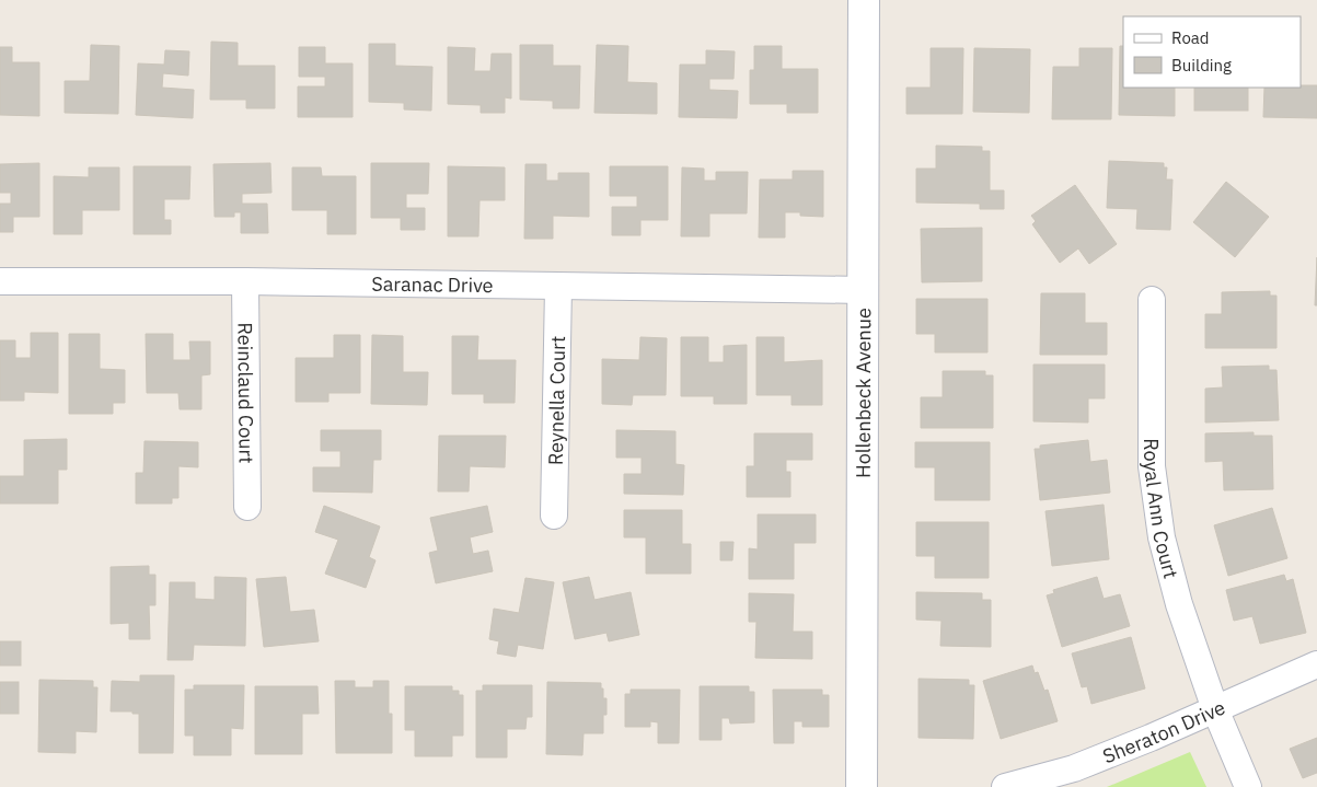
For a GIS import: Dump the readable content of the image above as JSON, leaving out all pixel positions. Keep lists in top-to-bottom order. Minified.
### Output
{"streets":{"street":["Saranac Drive","Reinclaud Court","Hollenbeck Avenue","Reynella Court","Royal Ann Court","Sheraton Drive"]},"crossings":[["Saranac Drive","Reinclaud Court"],["Saranac Drive","Hollenbeck Avenue"],["Saranac Drive","Reynella Court"],["Royal Ann Court","Sheraton Drive"]],"legend":["Road","Building"]}
